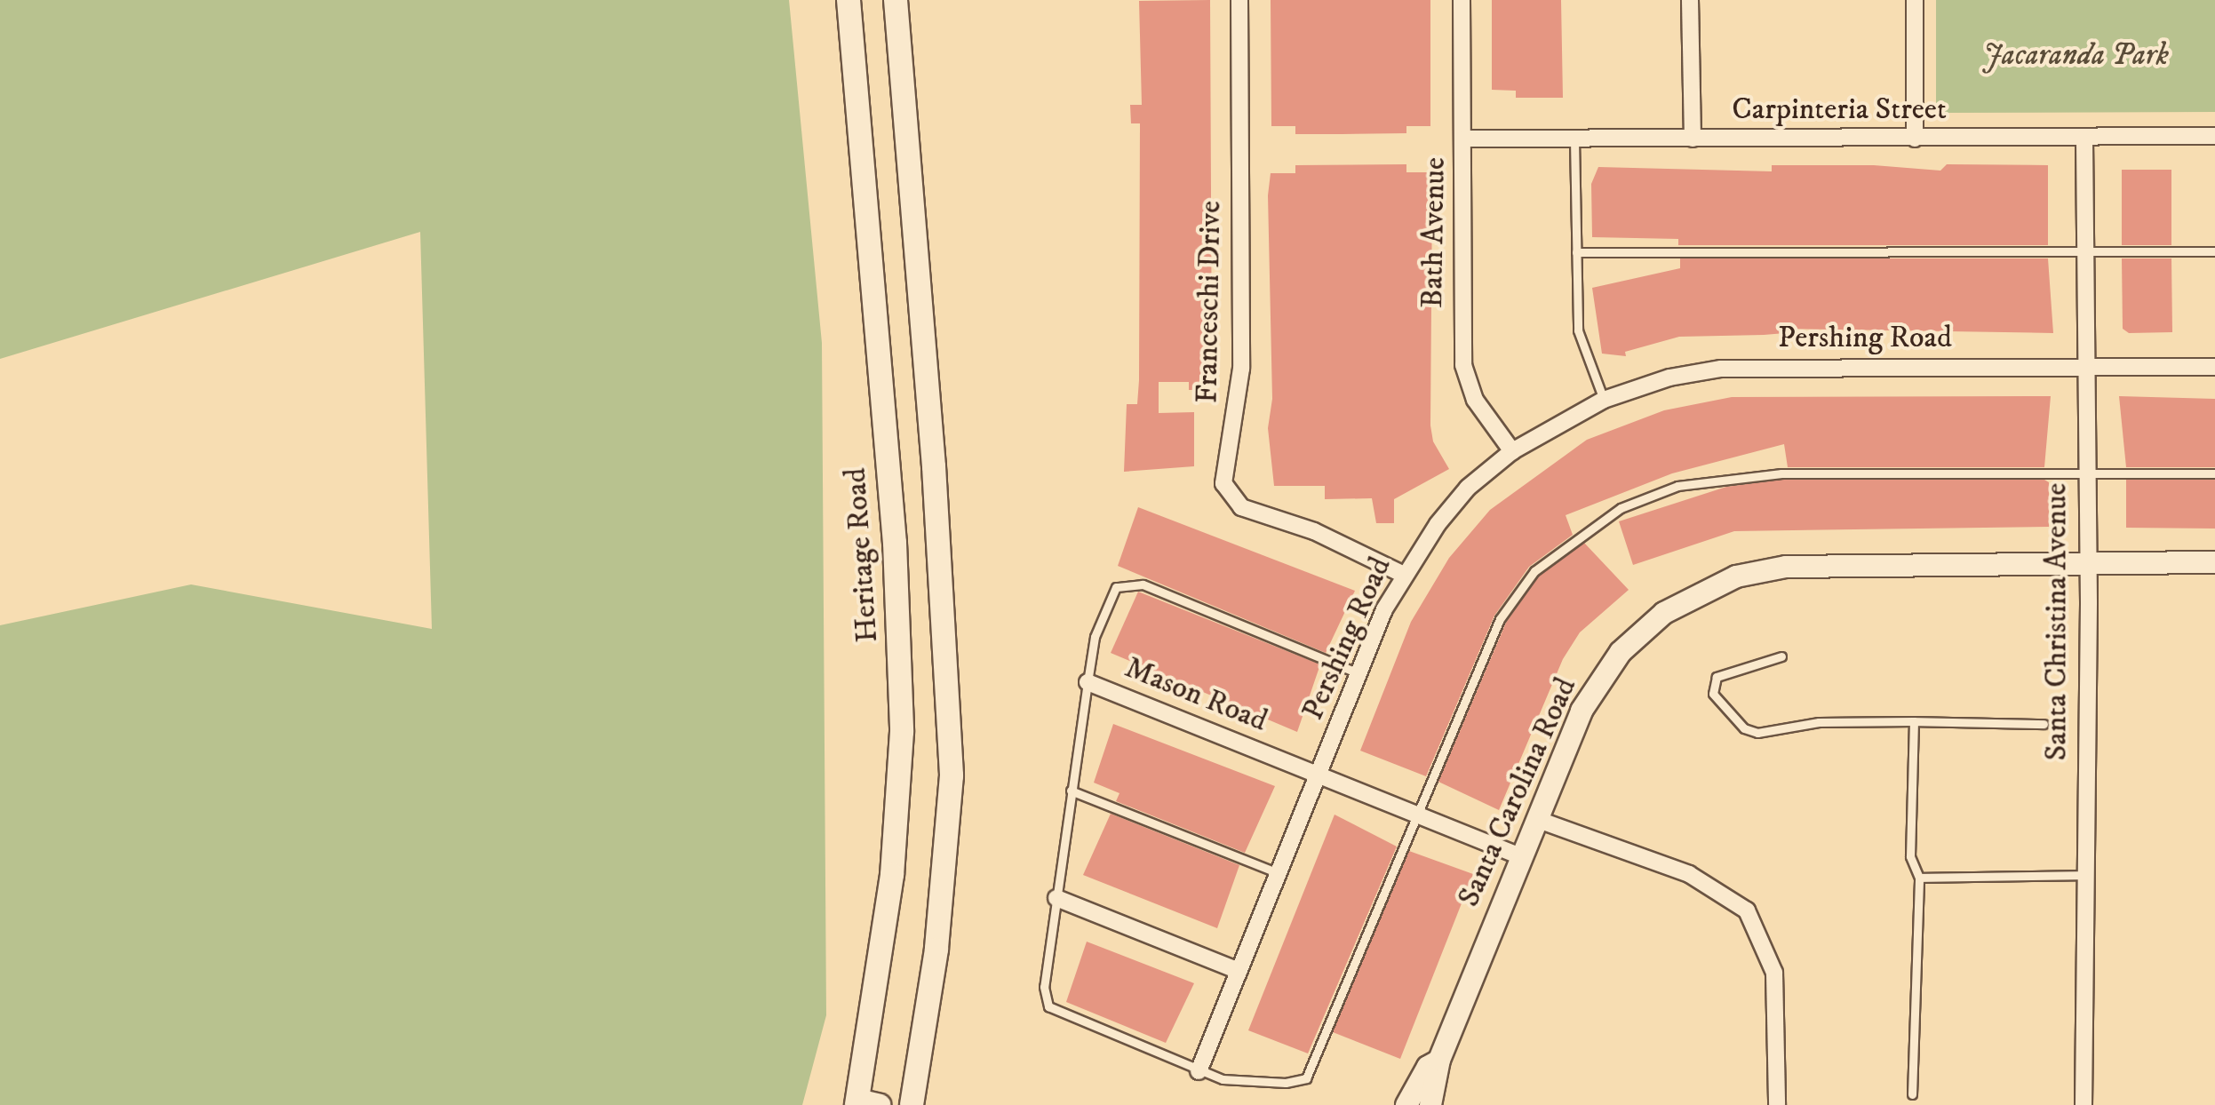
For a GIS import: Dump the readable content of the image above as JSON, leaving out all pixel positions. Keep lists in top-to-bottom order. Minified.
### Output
{"streets":{"main road":["Heritage Road"],"street":["Carpinteria Street","Bath Avenue","Franceschi Drive","Pershing Road","Santa Christina Avenue","Mason Road","Santa Carolina Road"]},"crossings":[["Carpinteria Street","Bath Avenue"],["Carpinteria Street","Santa Christina Avenue"],["Bath Avenue","Pershing Road"],["Franceschi Drive","Pershing Road"],["Pershing Road","Santa Christina Avenue"],["Pershing Road","Mason Road"],["Santa Christina Avenue","Santa Carolina Road"],["Mason Road","Santa Carolina Road"]],"parks":["Jacaranda Park"]}
